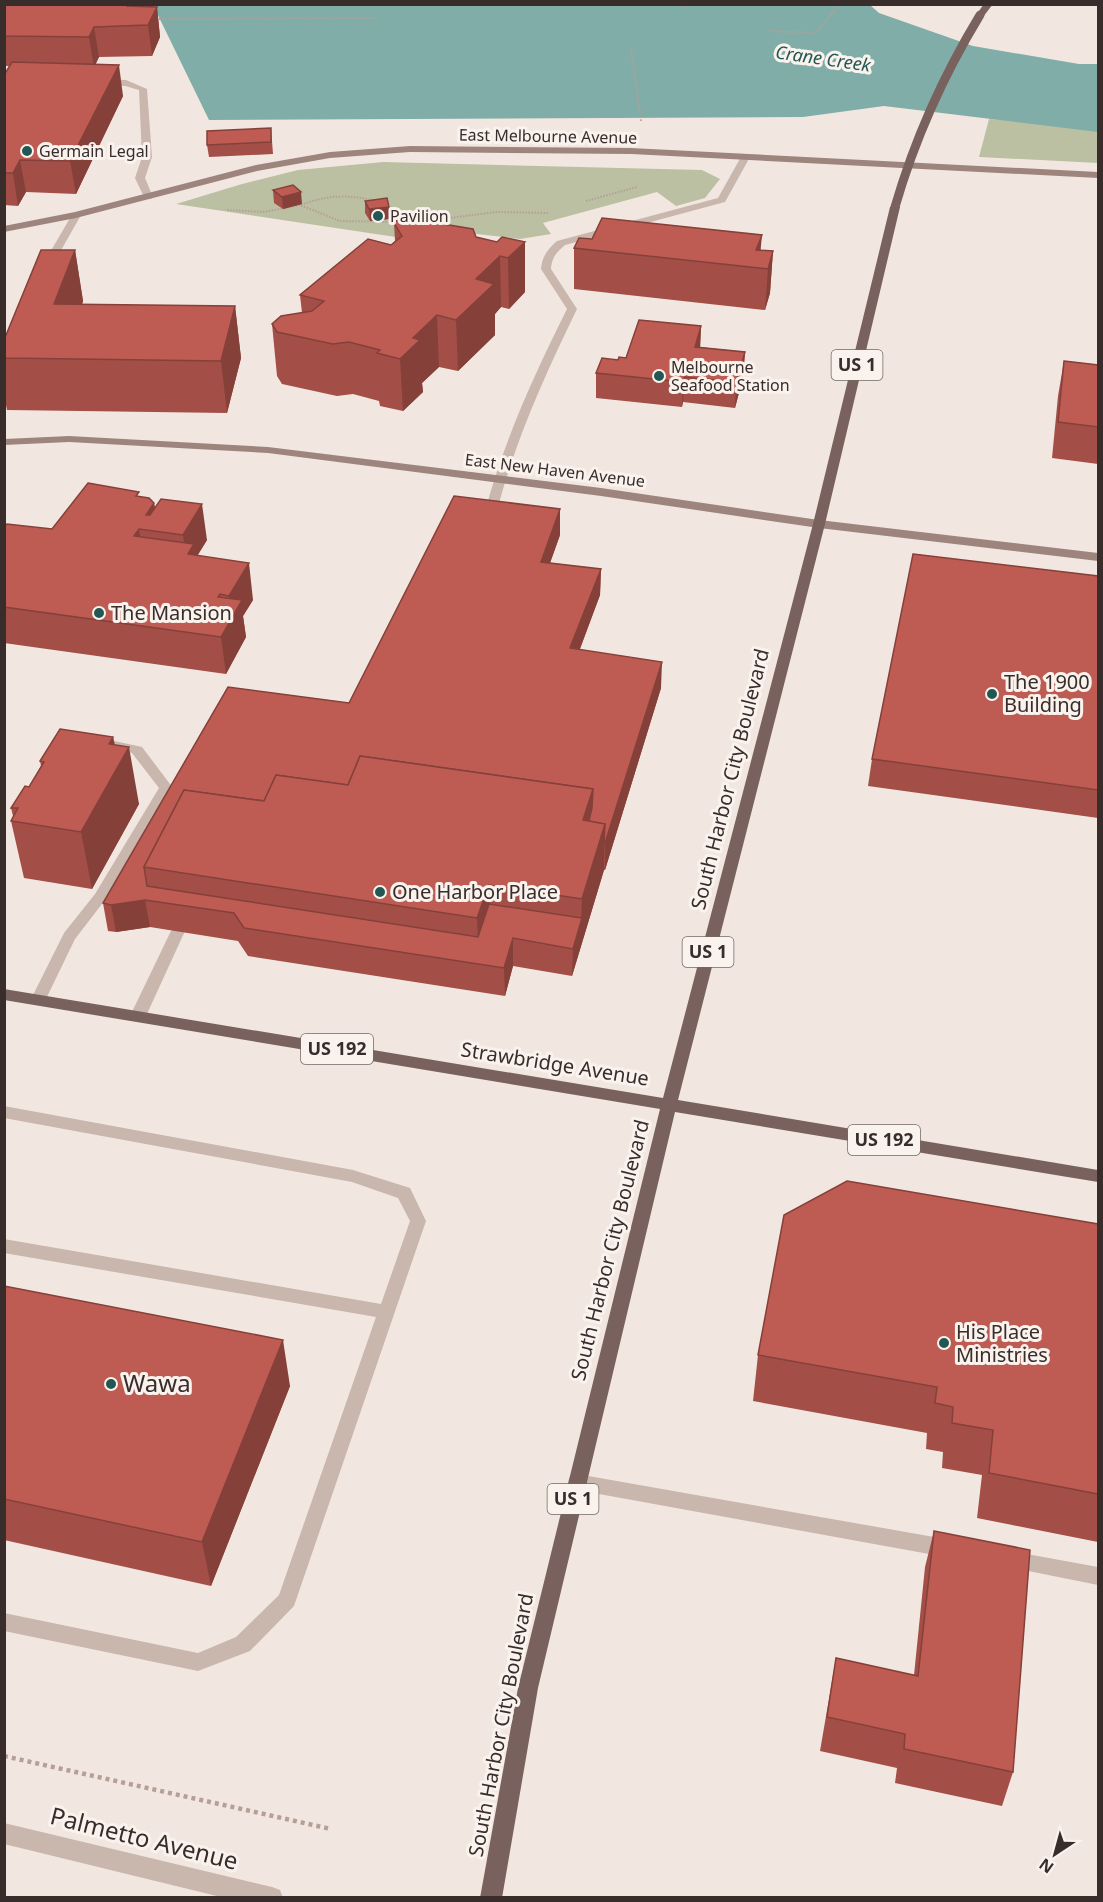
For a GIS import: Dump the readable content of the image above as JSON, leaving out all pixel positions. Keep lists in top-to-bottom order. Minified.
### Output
{"streets":{"main road":["US 1","South Harbor City Boulevard","US 192","Strawbridge Avenue"],"street":["East Melbourne Avenue","East New Haven Avenue","Palmetto Avenue"]},"crossings":[["East New Haven Avenue","South Harbor City Boulevard"],["South Harbor City Boulevard","Strawbridge Avenue"]],"water":["Crane Creek"],"places":["Germain Legal","Pavilion","Melbourne Seafood Station","The Mansion","The 1900 Building","One Harbor Place","His Place Ministries","Wawa"],"north":"bottom left"}
